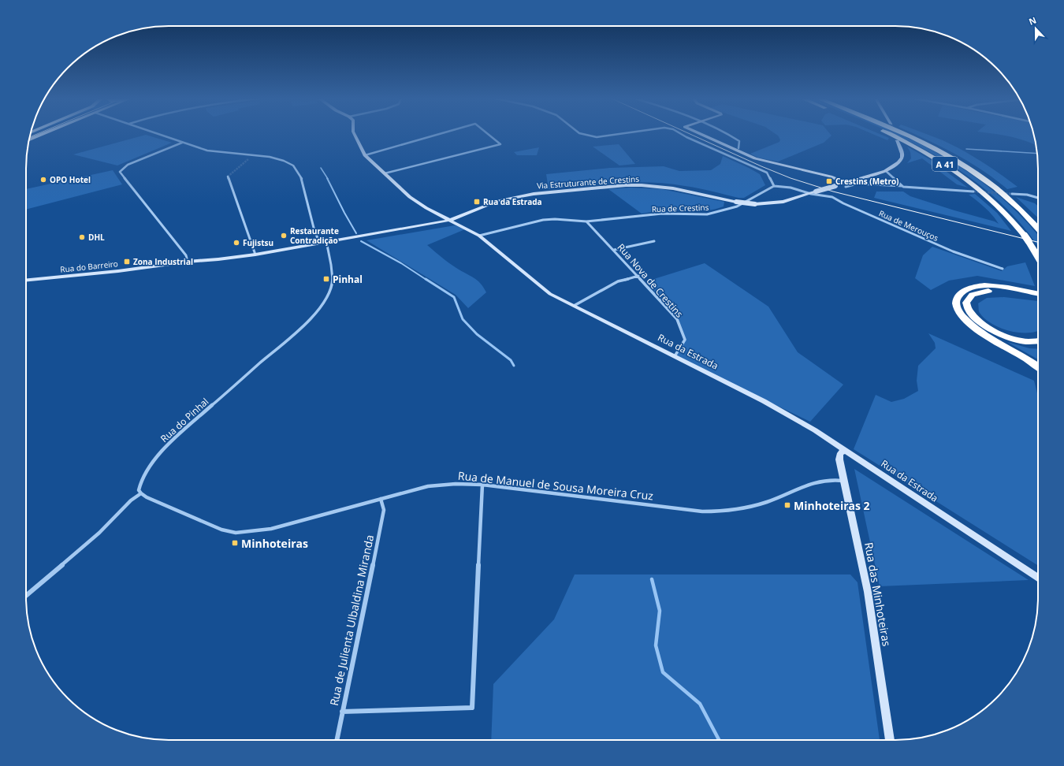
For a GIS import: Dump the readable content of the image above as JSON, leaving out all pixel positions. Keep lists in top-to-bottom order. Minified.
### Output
{"streets":{"highway":["A 41"],"street":["Via Estruturante de Crestins","Rua de Crestins","Rua de Merouços","Rua do Barreiro","Rua Nova de Crestins","Rua da Estrada","Rua do Pinhal","Rua de Manuel de Sousa Moreira Cruz","Rua das Minhoteiras","Rua de Julienta Ulbaldina Miranda"]},"crossings":[["Via Estruturante de Crestins","Rua de Merouços"],["Via Estruturante de Crestins","Rua do Barreiro"],["Via Estruturante de Crestins","Rua da Estrada"],["Via Estruturante de Crestins","Rua do Pinhal"],["Rua de Crestins","Rua de Merouços"],["Rua de Crestins","Rua Nova de Crestins"],["Rua de Crestins","Rua da Estrada"],["Rua do Barreiro","Rua do Pinhal"],["Rua Nova de Crestins","Rua da Estrada"],["Rua da Estrada","Rua das Minhoteiras"],["Rua do Pinhal","Rua de Manuel de Sousa Moreira Cruz"],["Rua de Manuel de Sousa Moreira Cruz","Rua das Minhoteiras"],["Rua de Manuel de Sousa Moreira Cruz","Rua de Julienta Ulbaldina Miranda"]],"places":{"other":["OPO Hotel","Restaurante Contradição","DHL","Fujistsu"],"transit":["Crestins (Metro)","Rua da Estrada","Zona Industrial","Pinhal","Minhoteiras 2","Minhoteiras"]},"north":"top"}
